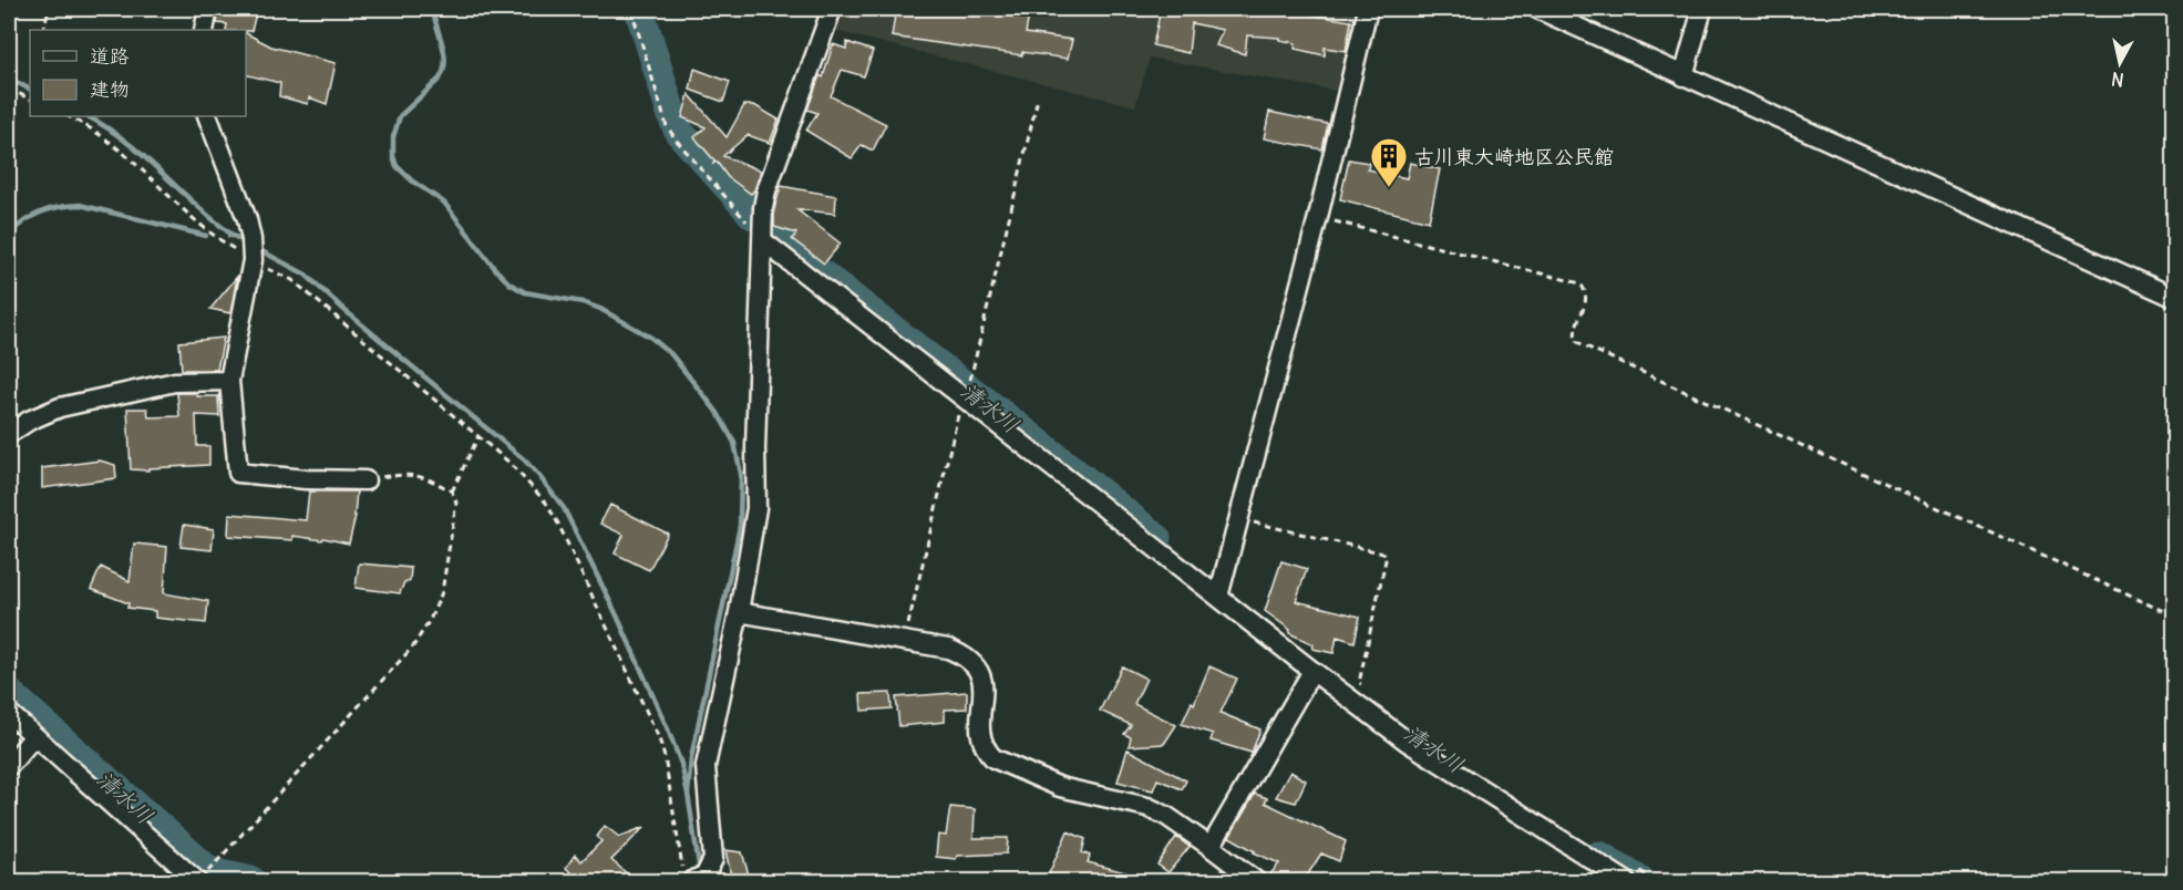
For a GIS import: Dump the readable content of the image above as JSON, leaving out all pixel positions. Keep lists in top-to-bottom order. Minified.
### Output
{"water":["清水川"],"places":{"building":["古川東大崎地区公民館"]},"legend":["道路","建物"],"north":"bottom"}
